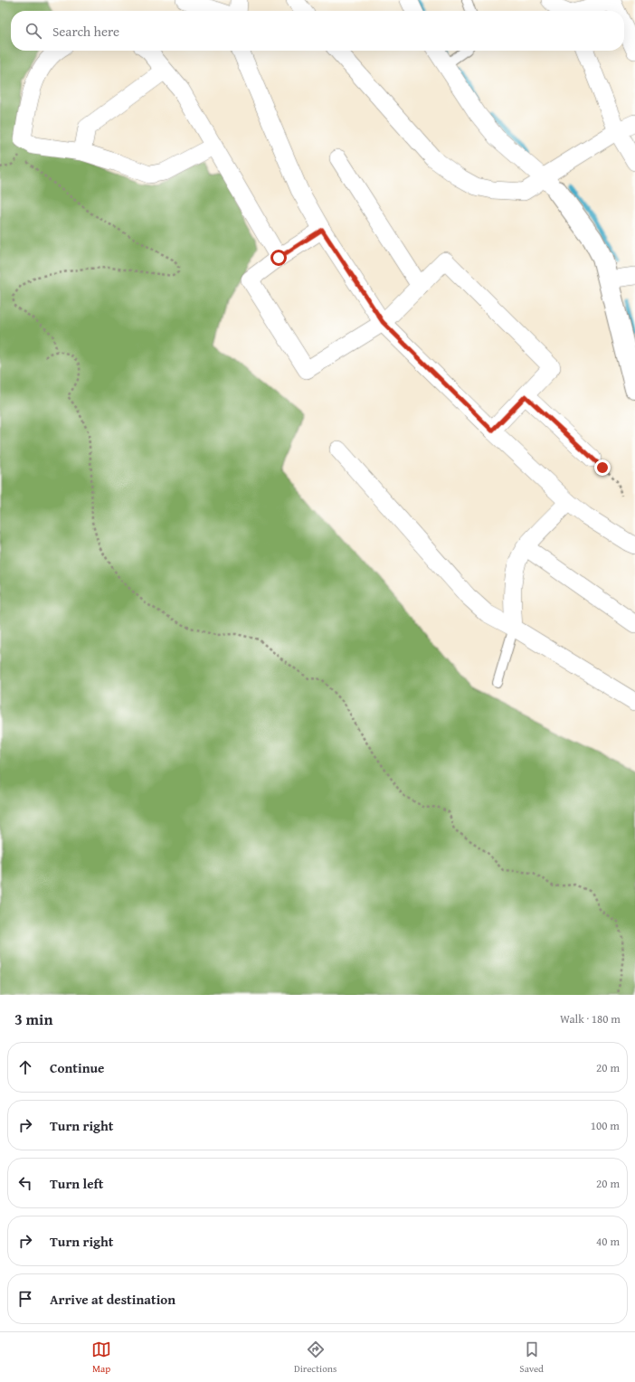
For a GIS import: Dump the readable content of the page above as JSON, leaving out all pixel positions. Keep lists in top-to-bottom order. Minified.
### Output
{"page":{"search":"Search here","heading":["3 min","Walk · 180 m"],"list":[["Continue","20 m"],["Turn right","100 m"],["Turn left","20 m"],["Turn right","40 m"],"Arrive at destination"],"nav":["Map","Directions","Saved"]}}
